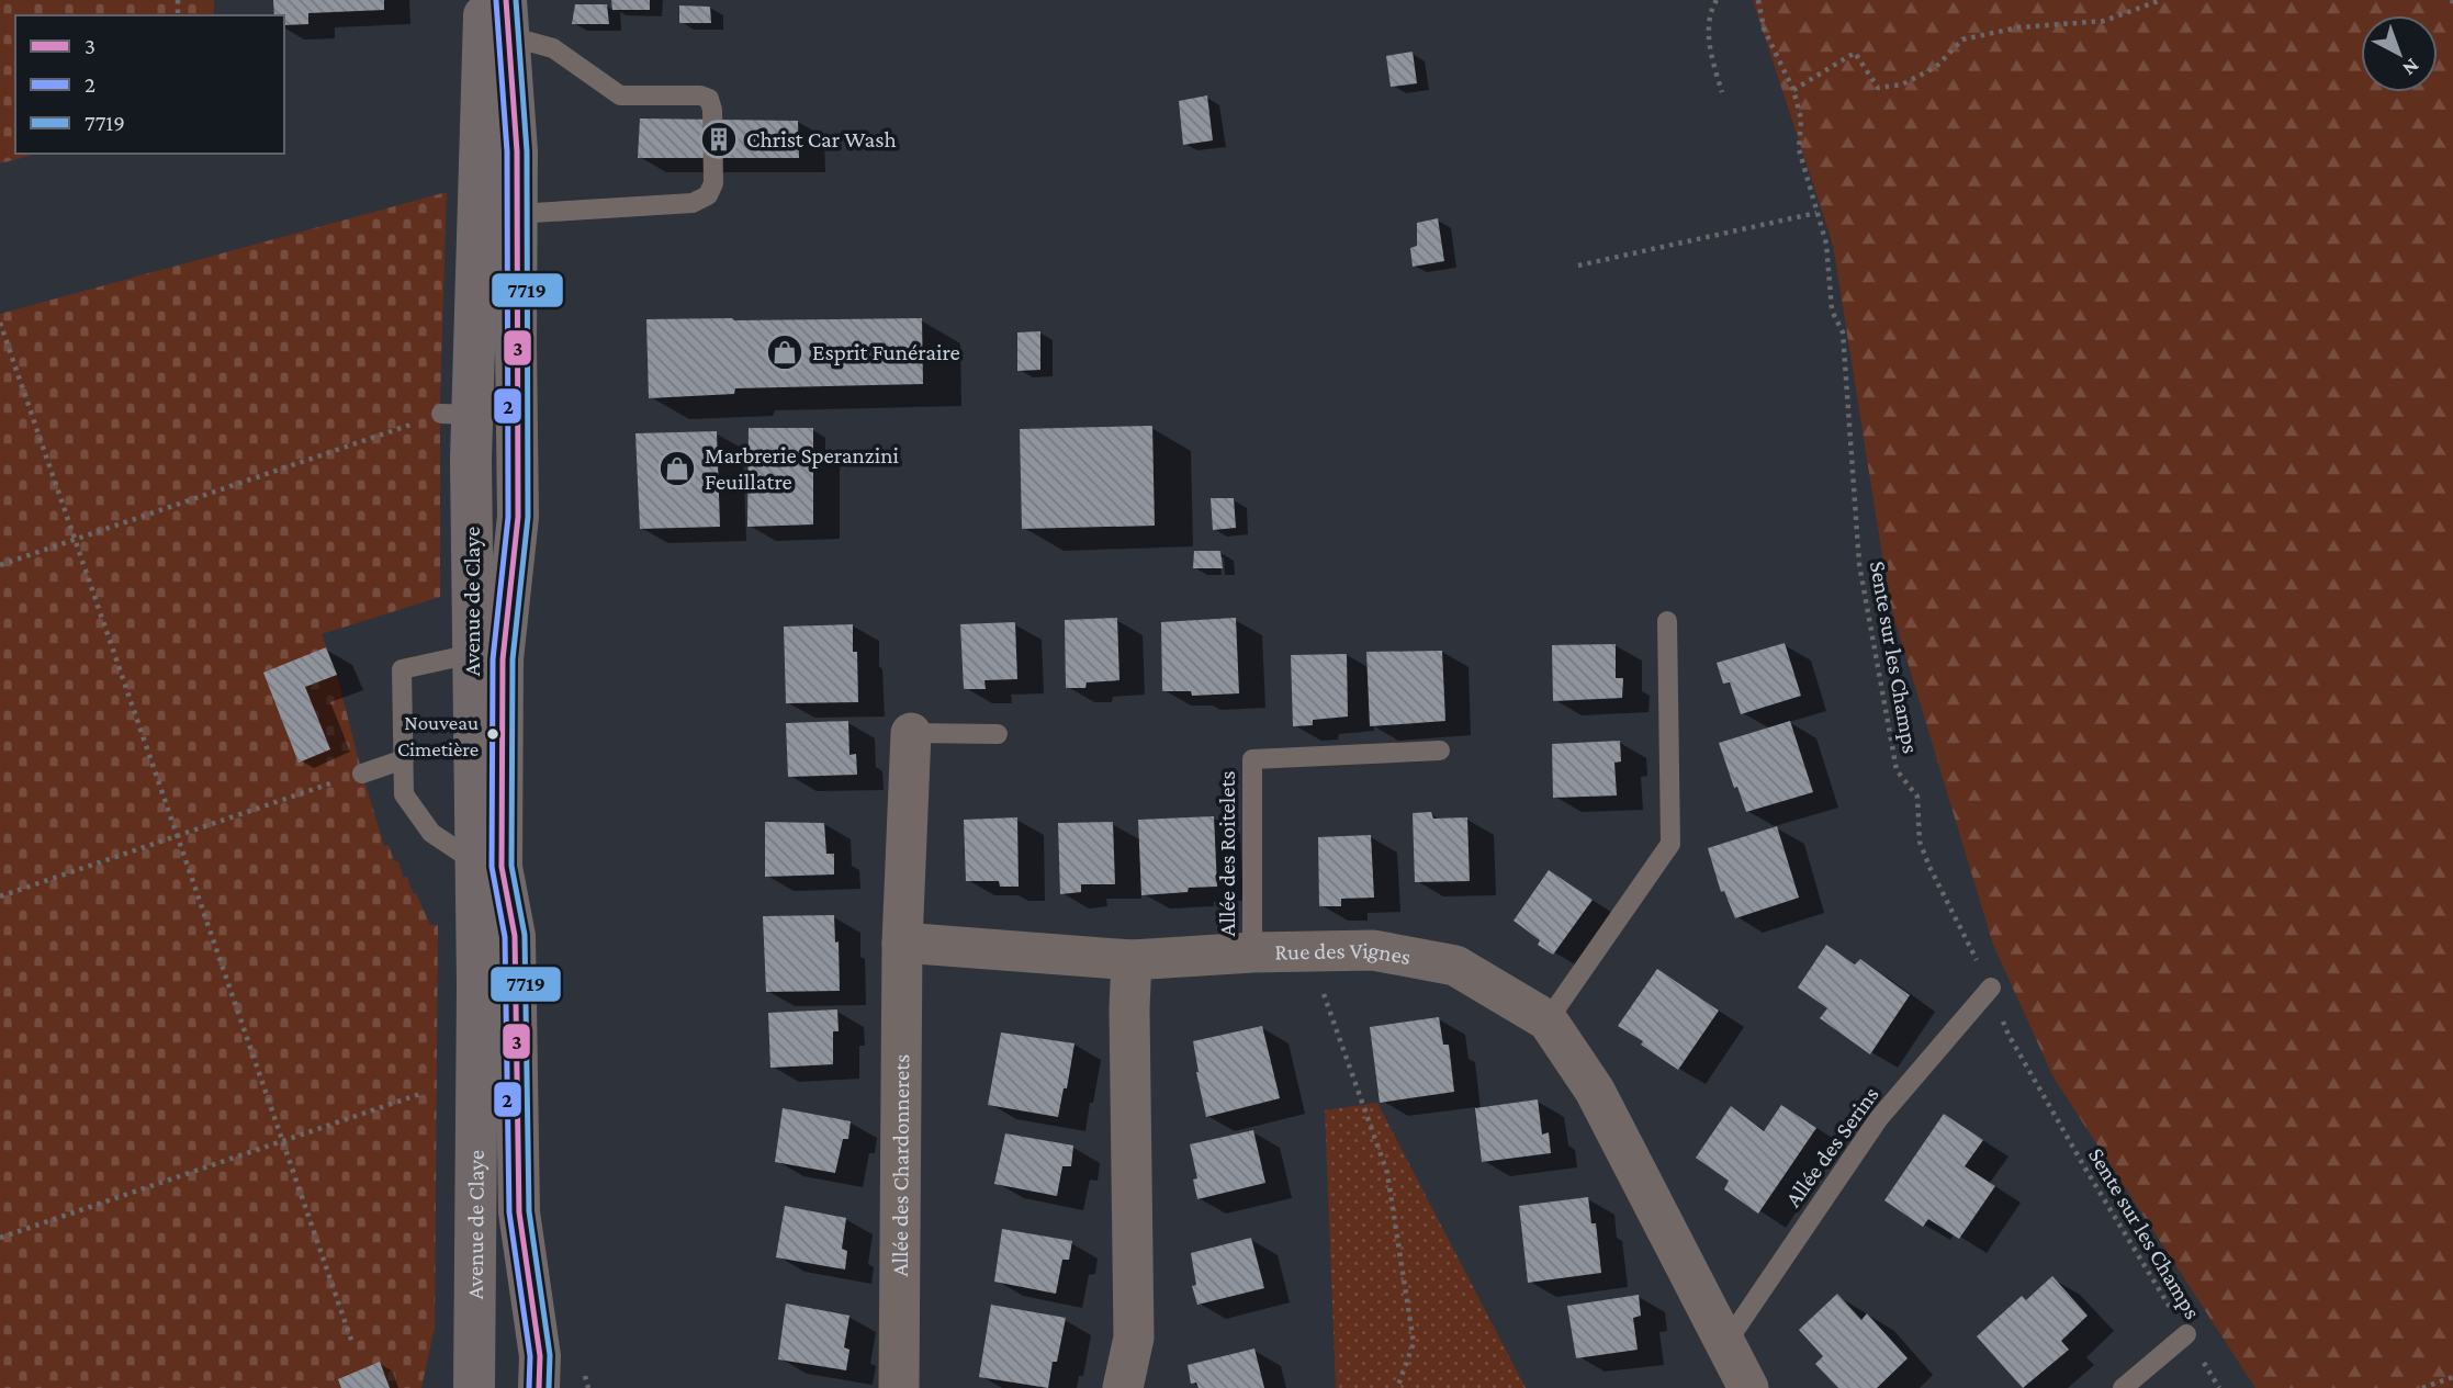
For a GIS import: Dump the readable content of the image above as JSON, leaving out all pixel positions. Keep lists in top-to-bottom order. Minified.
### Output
{"streets":{"main road":["Avenue de Claye"],"street":["Rue des Vignes","Allée des Chardonnerets"],"lane":["Allée des Roitelets","Allée des Serins"],"path":["Sente sur les Champs"]},"crossings":[["Sente sur les Champs","Allée des Serins"],["Allée des Roitelets","Rue des Vignes"],["Rue des Vignes","Allée des Serins"]],"places":{"building":["Christ Car Wash"],"shop":["Esprit Funéraire","Marbrerie Speranzini Feuillatre"],"other":["Nouveau Cimetière"]},"lines":["transit line 3","transit line 7719","transit line 2"],"legend":["3","2","7719"],"north":"bottom right"}
